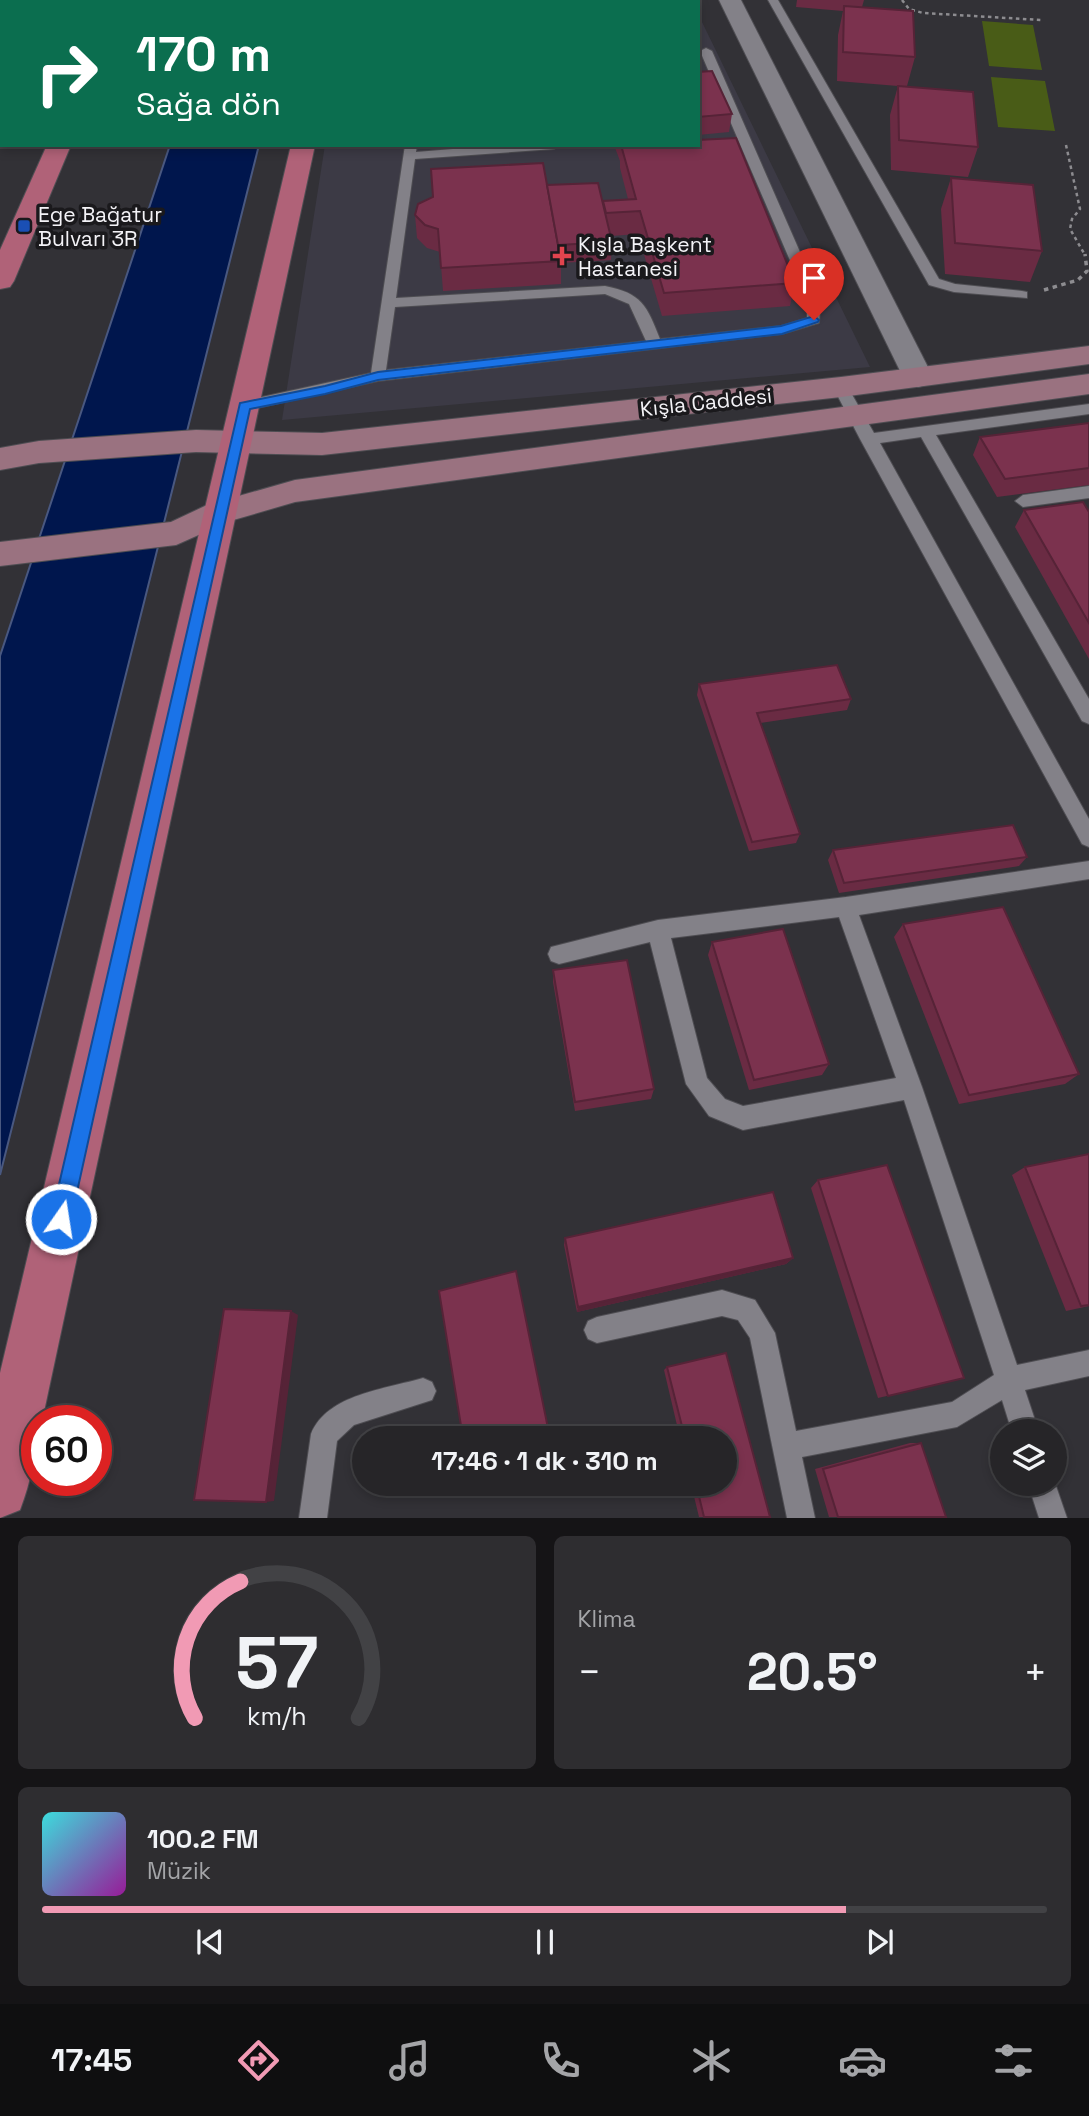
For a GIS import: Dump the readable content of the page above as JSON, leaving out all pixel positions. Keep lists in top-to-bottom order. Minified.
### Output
{"streets":{"main road":["Kışla Caddesi"]},"places":{"transit":["Ege Bağatur Bulvarı 3R"],"health":["Kışla Başkent Hastanesi"]},"page":{"turn":["170 m","Sağa dön"],"limit":"60","trip":"17:46 · 1 dk · 310 m","tile":"Klima","heat":["−","20.5°","+"],"song":["100.2 FM","Müzik"],"tabs":"17:45","gauge":["57","km/h"]}}
